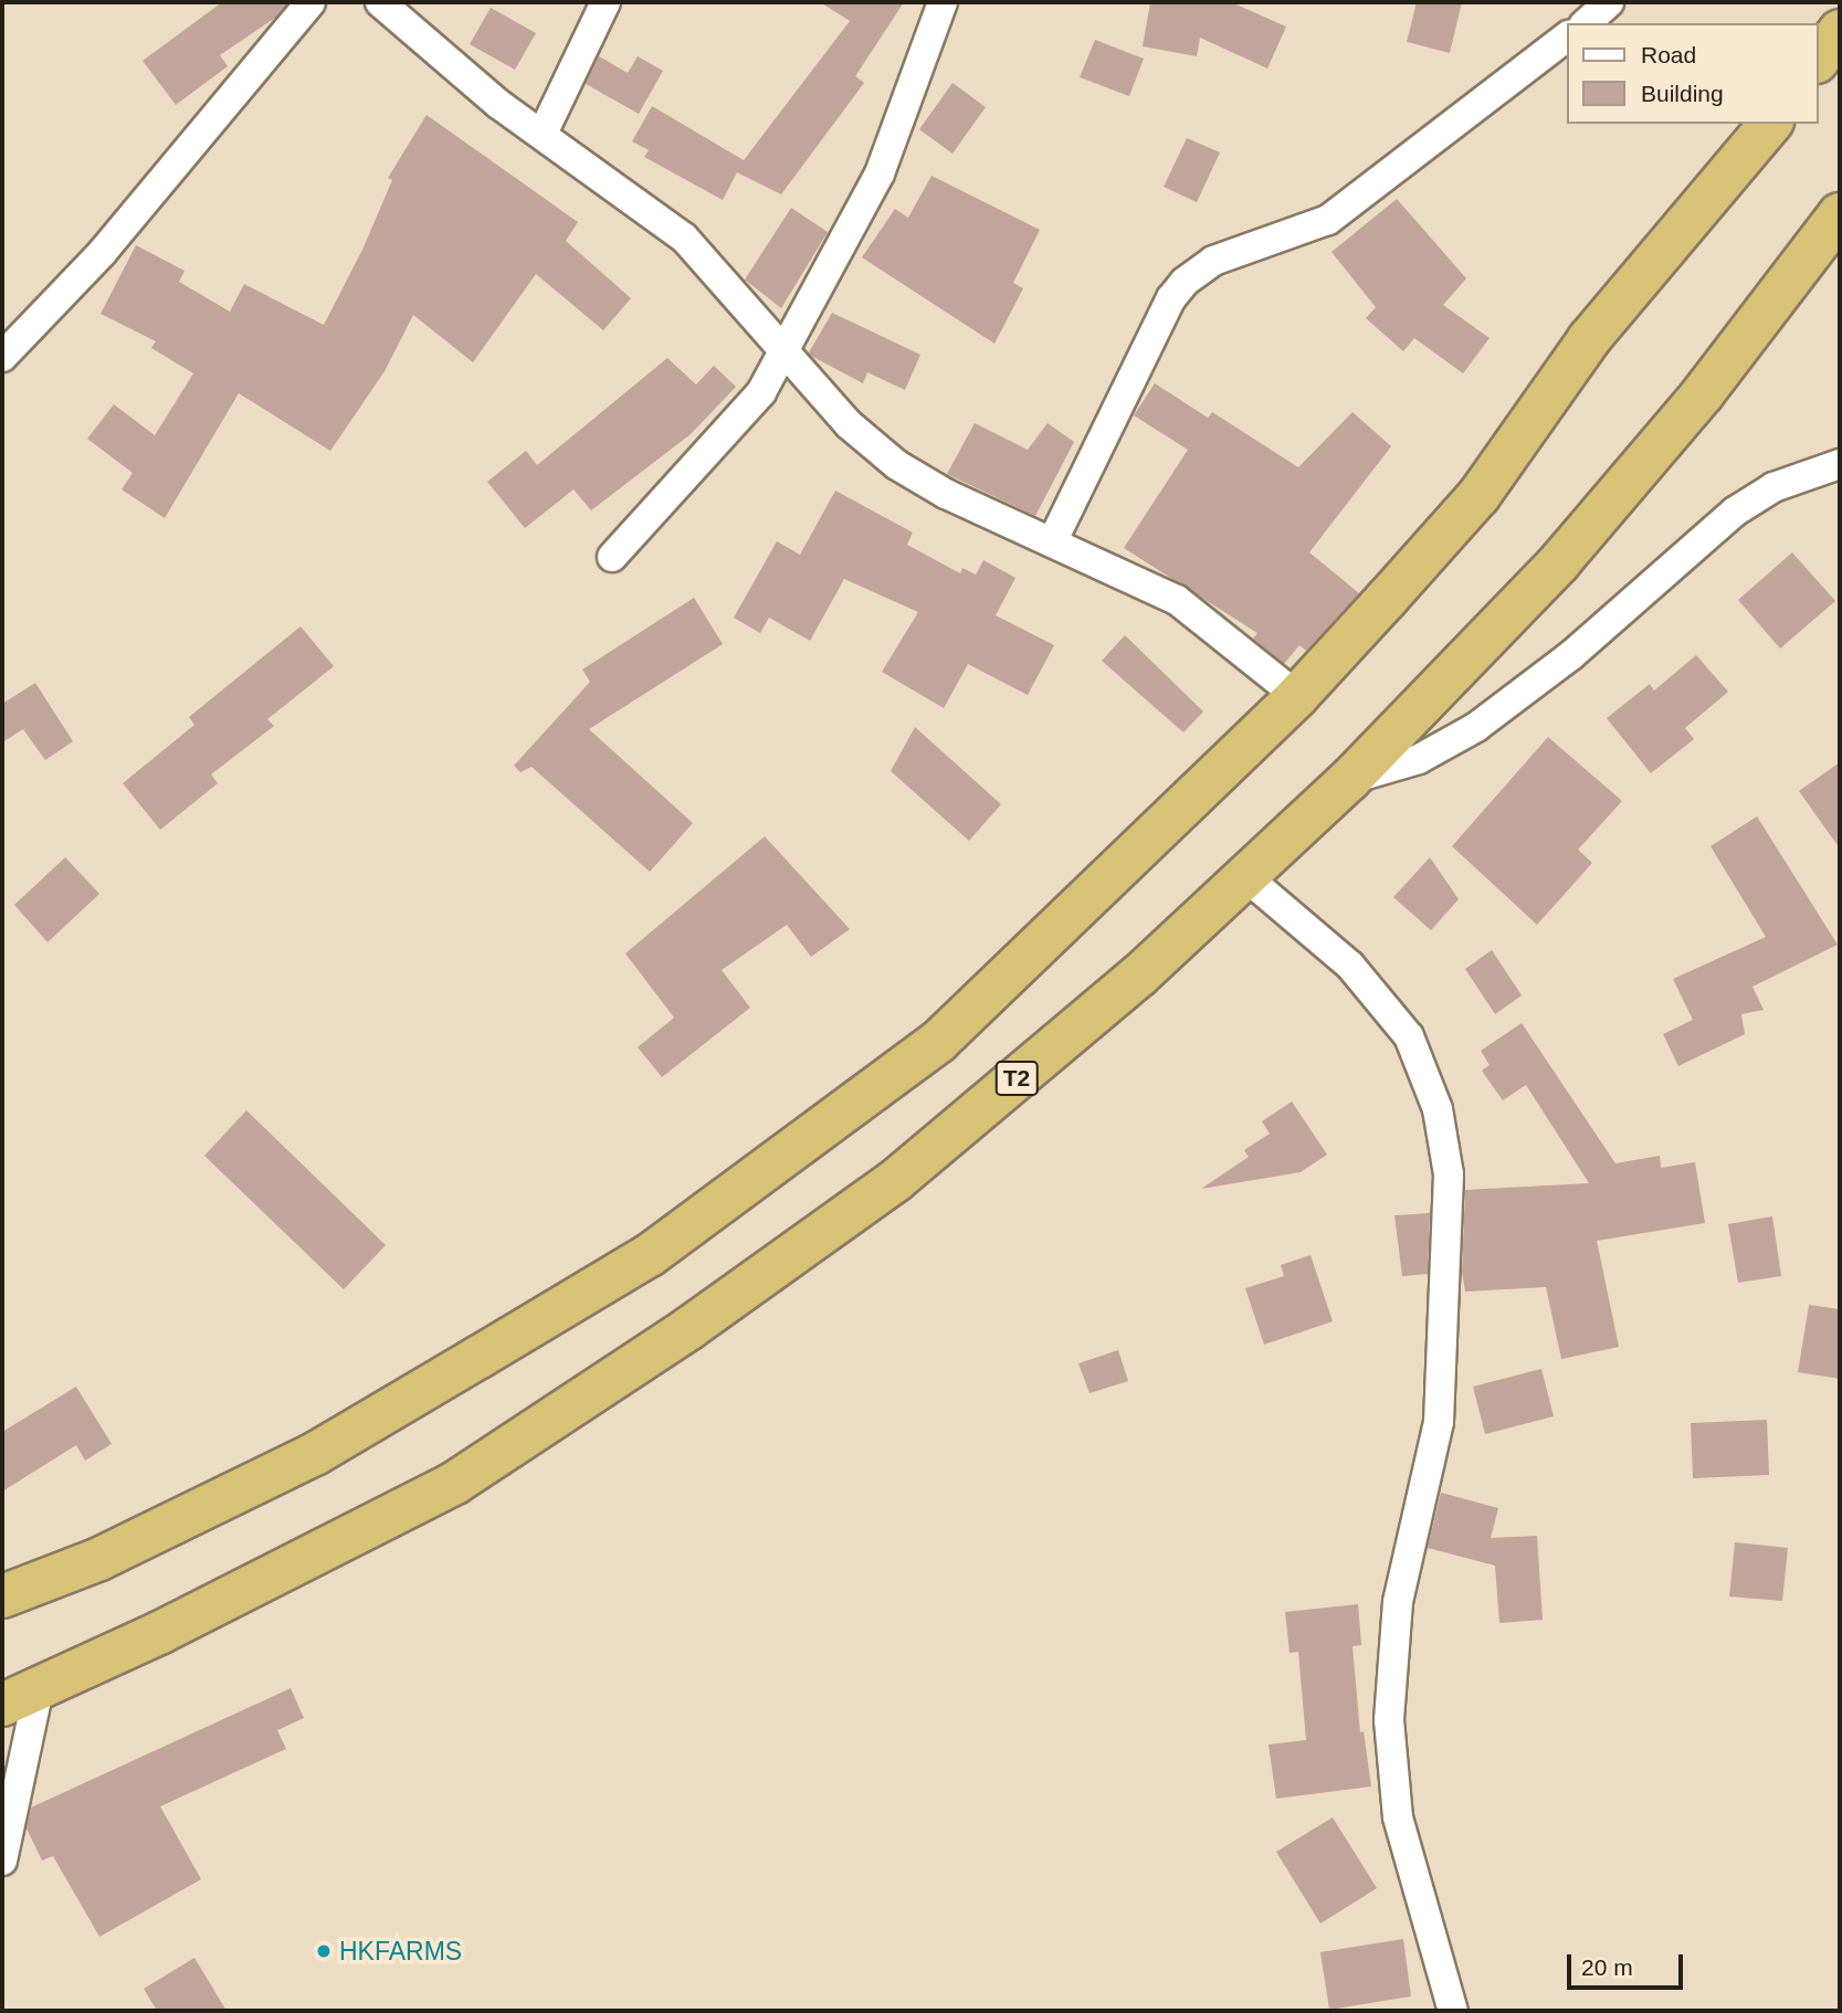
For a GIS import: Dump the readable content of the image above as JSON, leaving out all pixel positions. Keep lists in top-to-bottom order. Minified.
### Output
{"streets":{"highway":["T2"]},"places":["HKFARMS"],"legend":["Road","Building"],"scale_bar":"20 m"}
